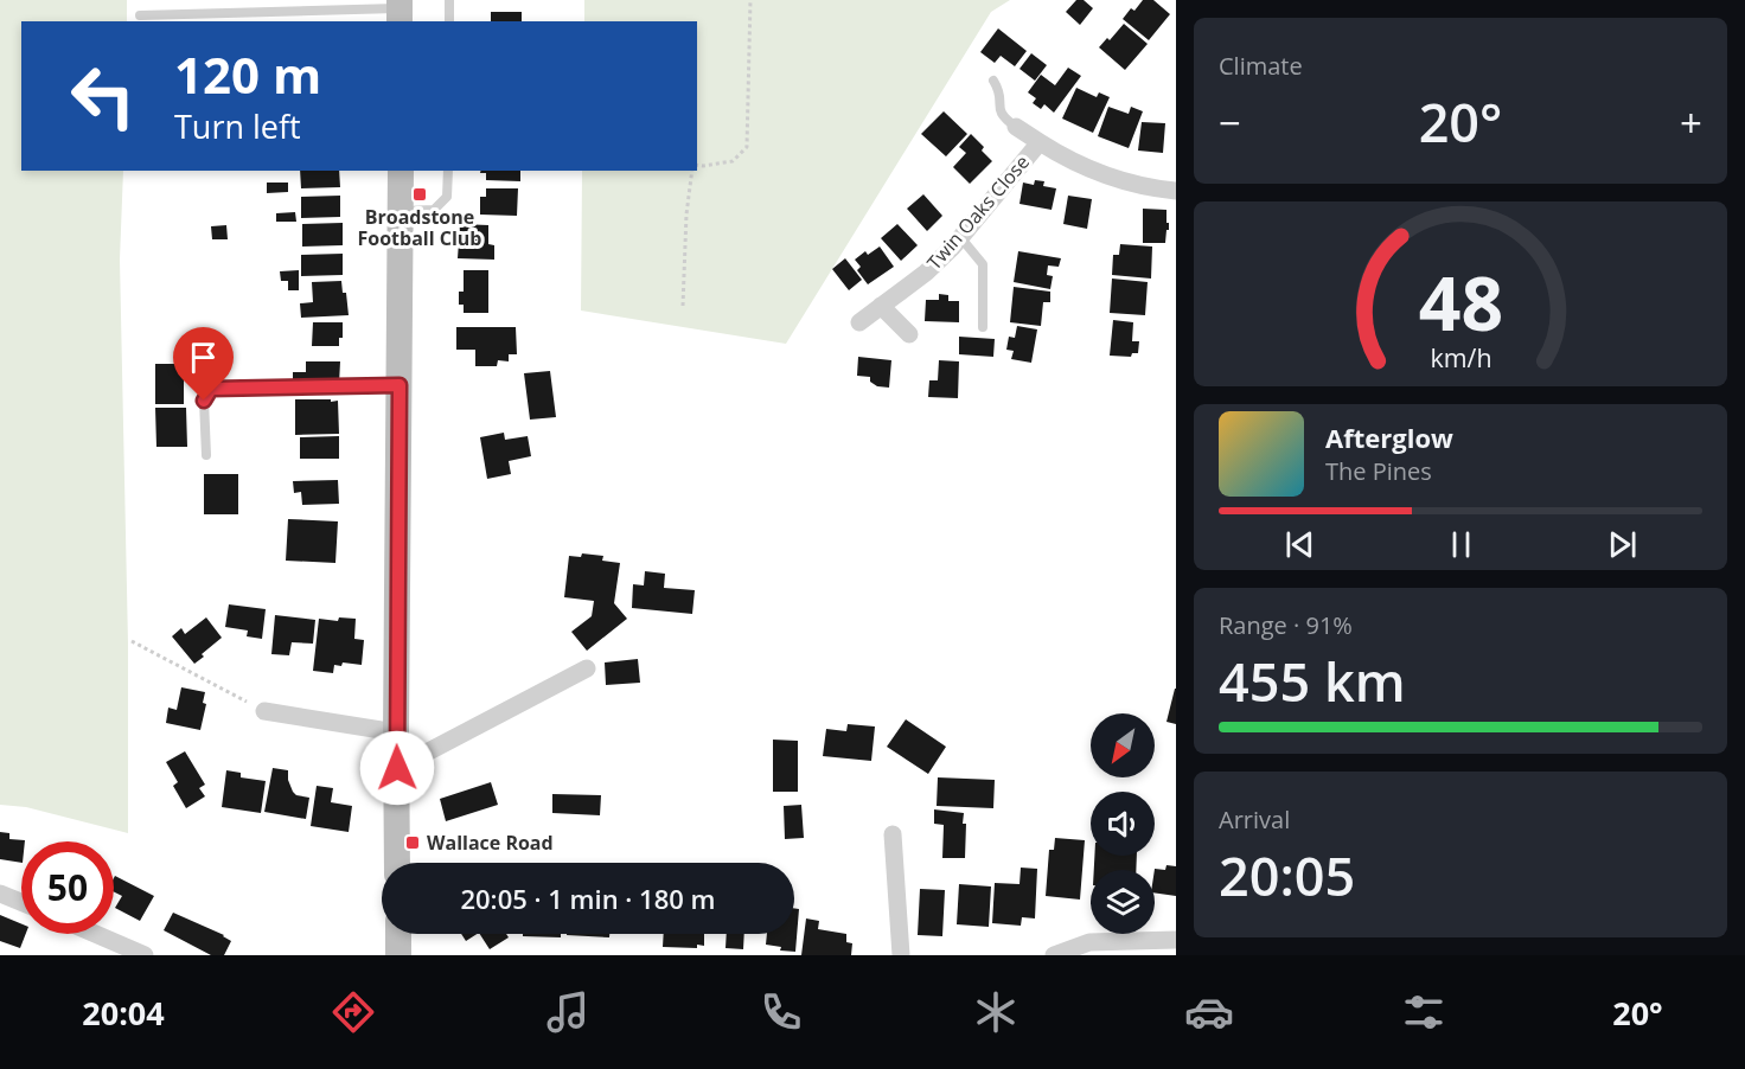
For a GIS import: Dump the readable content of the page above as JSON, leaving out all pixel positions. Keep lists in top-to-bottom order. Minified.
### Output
{"streets":{"street":["Twin Oaks Close"]},"places":{"transit":["Broadstone Football Club","Wallace Road"]},"north":"bottom left","page":{"tile":["Climate",["Range · 91%","455 km"],["Arrival","20:05"]],"turn":["120 m","Turn left"],"heat":["−","20°","+"],"song":["Afterglow","The Pines"],"limit":"50","trip":"20:05 · 1 min · 180 m","tabs":["20:04","20°"],"gauge":["48","km/h"]}}
